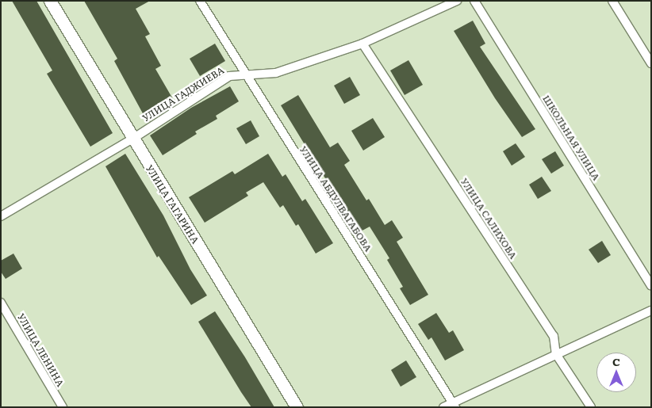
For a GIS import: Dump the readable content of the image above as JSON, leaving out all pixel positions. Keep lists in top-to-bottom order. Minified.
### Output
{"streets":{"street":["УЛИЦА ГАДЖИЕВА","ШКОЛЬНАЯ УЛИЦА","УЛИЦА АБДУЛВАГАБОВА","УЛИЦА ГАГАРИНА","УЛИЦА САЛИХОВА","УЛИЦА ЛЕНИНА"]},"crossings":[["УЛИЦА ГАДЖИЕВА","УЛИЦА АБДУЛВАГАБОВА"],["УЛИЦА ГАДЖИЕВА","УЛИЦА ГАГАРИНА"],["УЛИЦА ГАДЖИЕВА","УЛИЦА САЛИХОВА"]],"north":"top"}
